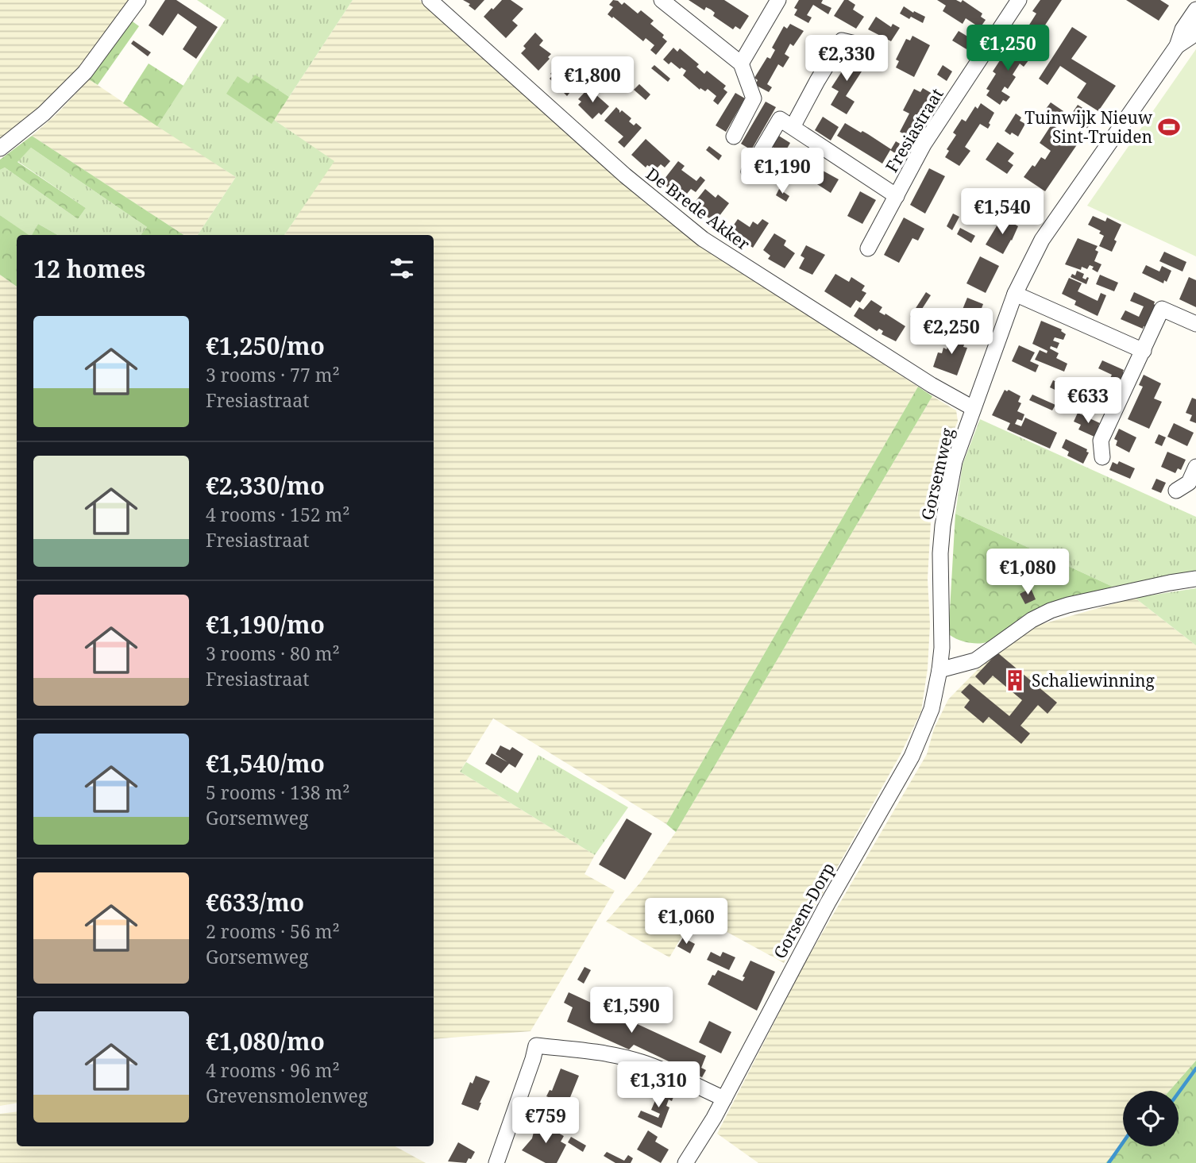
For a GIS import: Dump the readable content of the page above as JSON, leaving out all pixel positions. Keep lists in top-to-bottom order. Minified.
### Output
{"streets":{"street":["Fresiastraat","De Brede Akker","Gorsemweg","Gorsem-Dorp"]},"crossings":[["De Brede Akker","Gorsemweg"],["Gorsemweg","Gorsem-Dorp"]],"places":{"sports":["Tuinwijk Nieuw Sint-Truiden"],"building":["Schaliewinning"]},"page":{"price":["€1,250","€2,330","€1,800","€1,190","€1,540","€2,250","€633","€1,080","€1,060","€1,590","€1,310","€759"],"heading":"12 homes","list":[{"name":"€1,250/mo","note":"3 rooms · 77 m² · Fresiastraat"},{"name":"€2,330/mo","note":"4 rooms · 152 m² · Fresiastraat"},{"name":"€1,190/mo","note":"3 rooms · 80 m² · Fresiastraat"},{"name":"€1,540/mo","note":"5 rooms · 138 m² · Gorsemweg"},{"name":"€633/mo","note":"2 rooms · 56 m² · Gorsemweg"},{"name":"€1,080/mo","note":"4 rooms · 96 m² · Grevensmolenweg"}]}}
